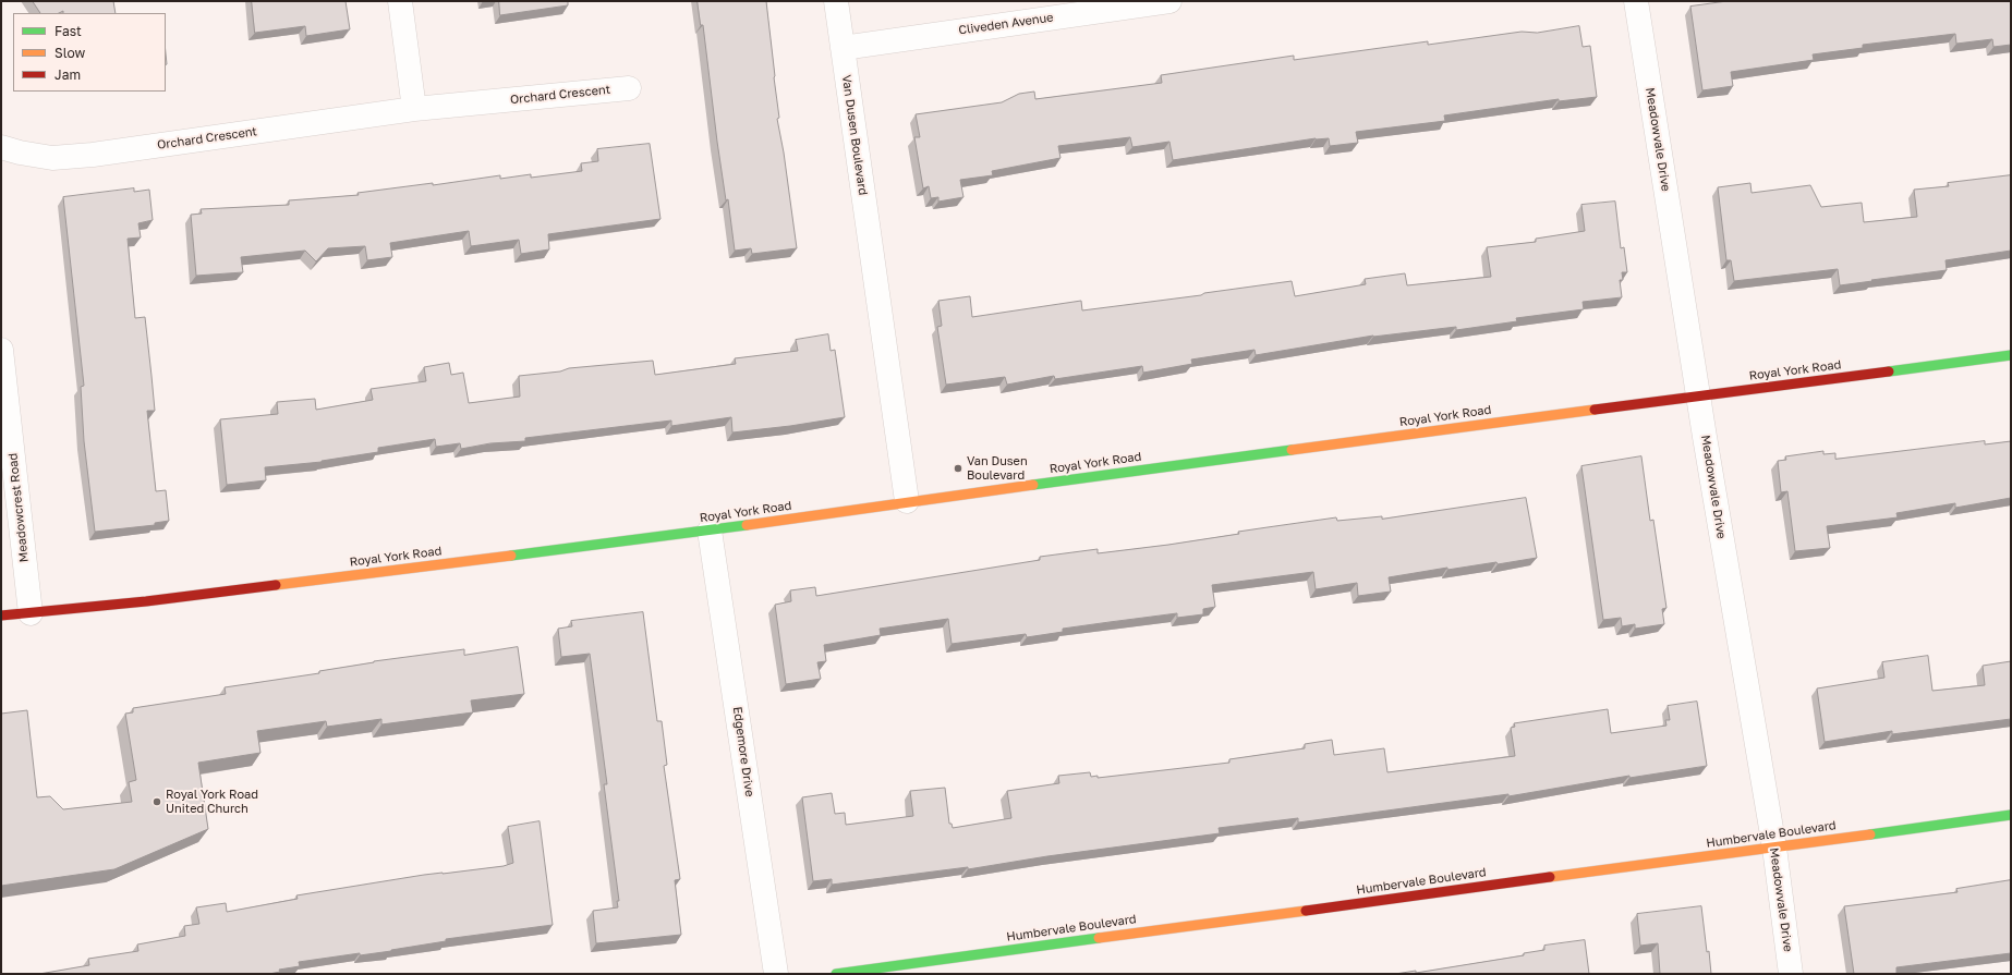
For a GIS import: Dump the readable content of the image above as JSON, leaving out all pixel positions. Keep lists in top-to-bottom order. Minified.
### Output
{"streets":{"main road":["Royal York Road","Humbervale Boulevard"],"street":["Cliveden Avenue","Orchard Crescent","Van Dusen Boulevard","Meadowvale Drive","Meadowcrest Road","Edgemore Drive"]},"crossings":[["Cliveden Avenue","Van Dusen Boulevard"],["Van Dusen Boulevard","Royal York Road"],["Meadowvale Drive","Royal York Road"],["Meadowvale Drive","Humbervale Boulevard"],["Royal York Road","Meadowcrest Road"],["Royal York Road","Edgemore Drive"]],"places":["Van Dusen Boulevard","Royal York Road United Church"],"legend":["Fast","Slow","Jam"]}
